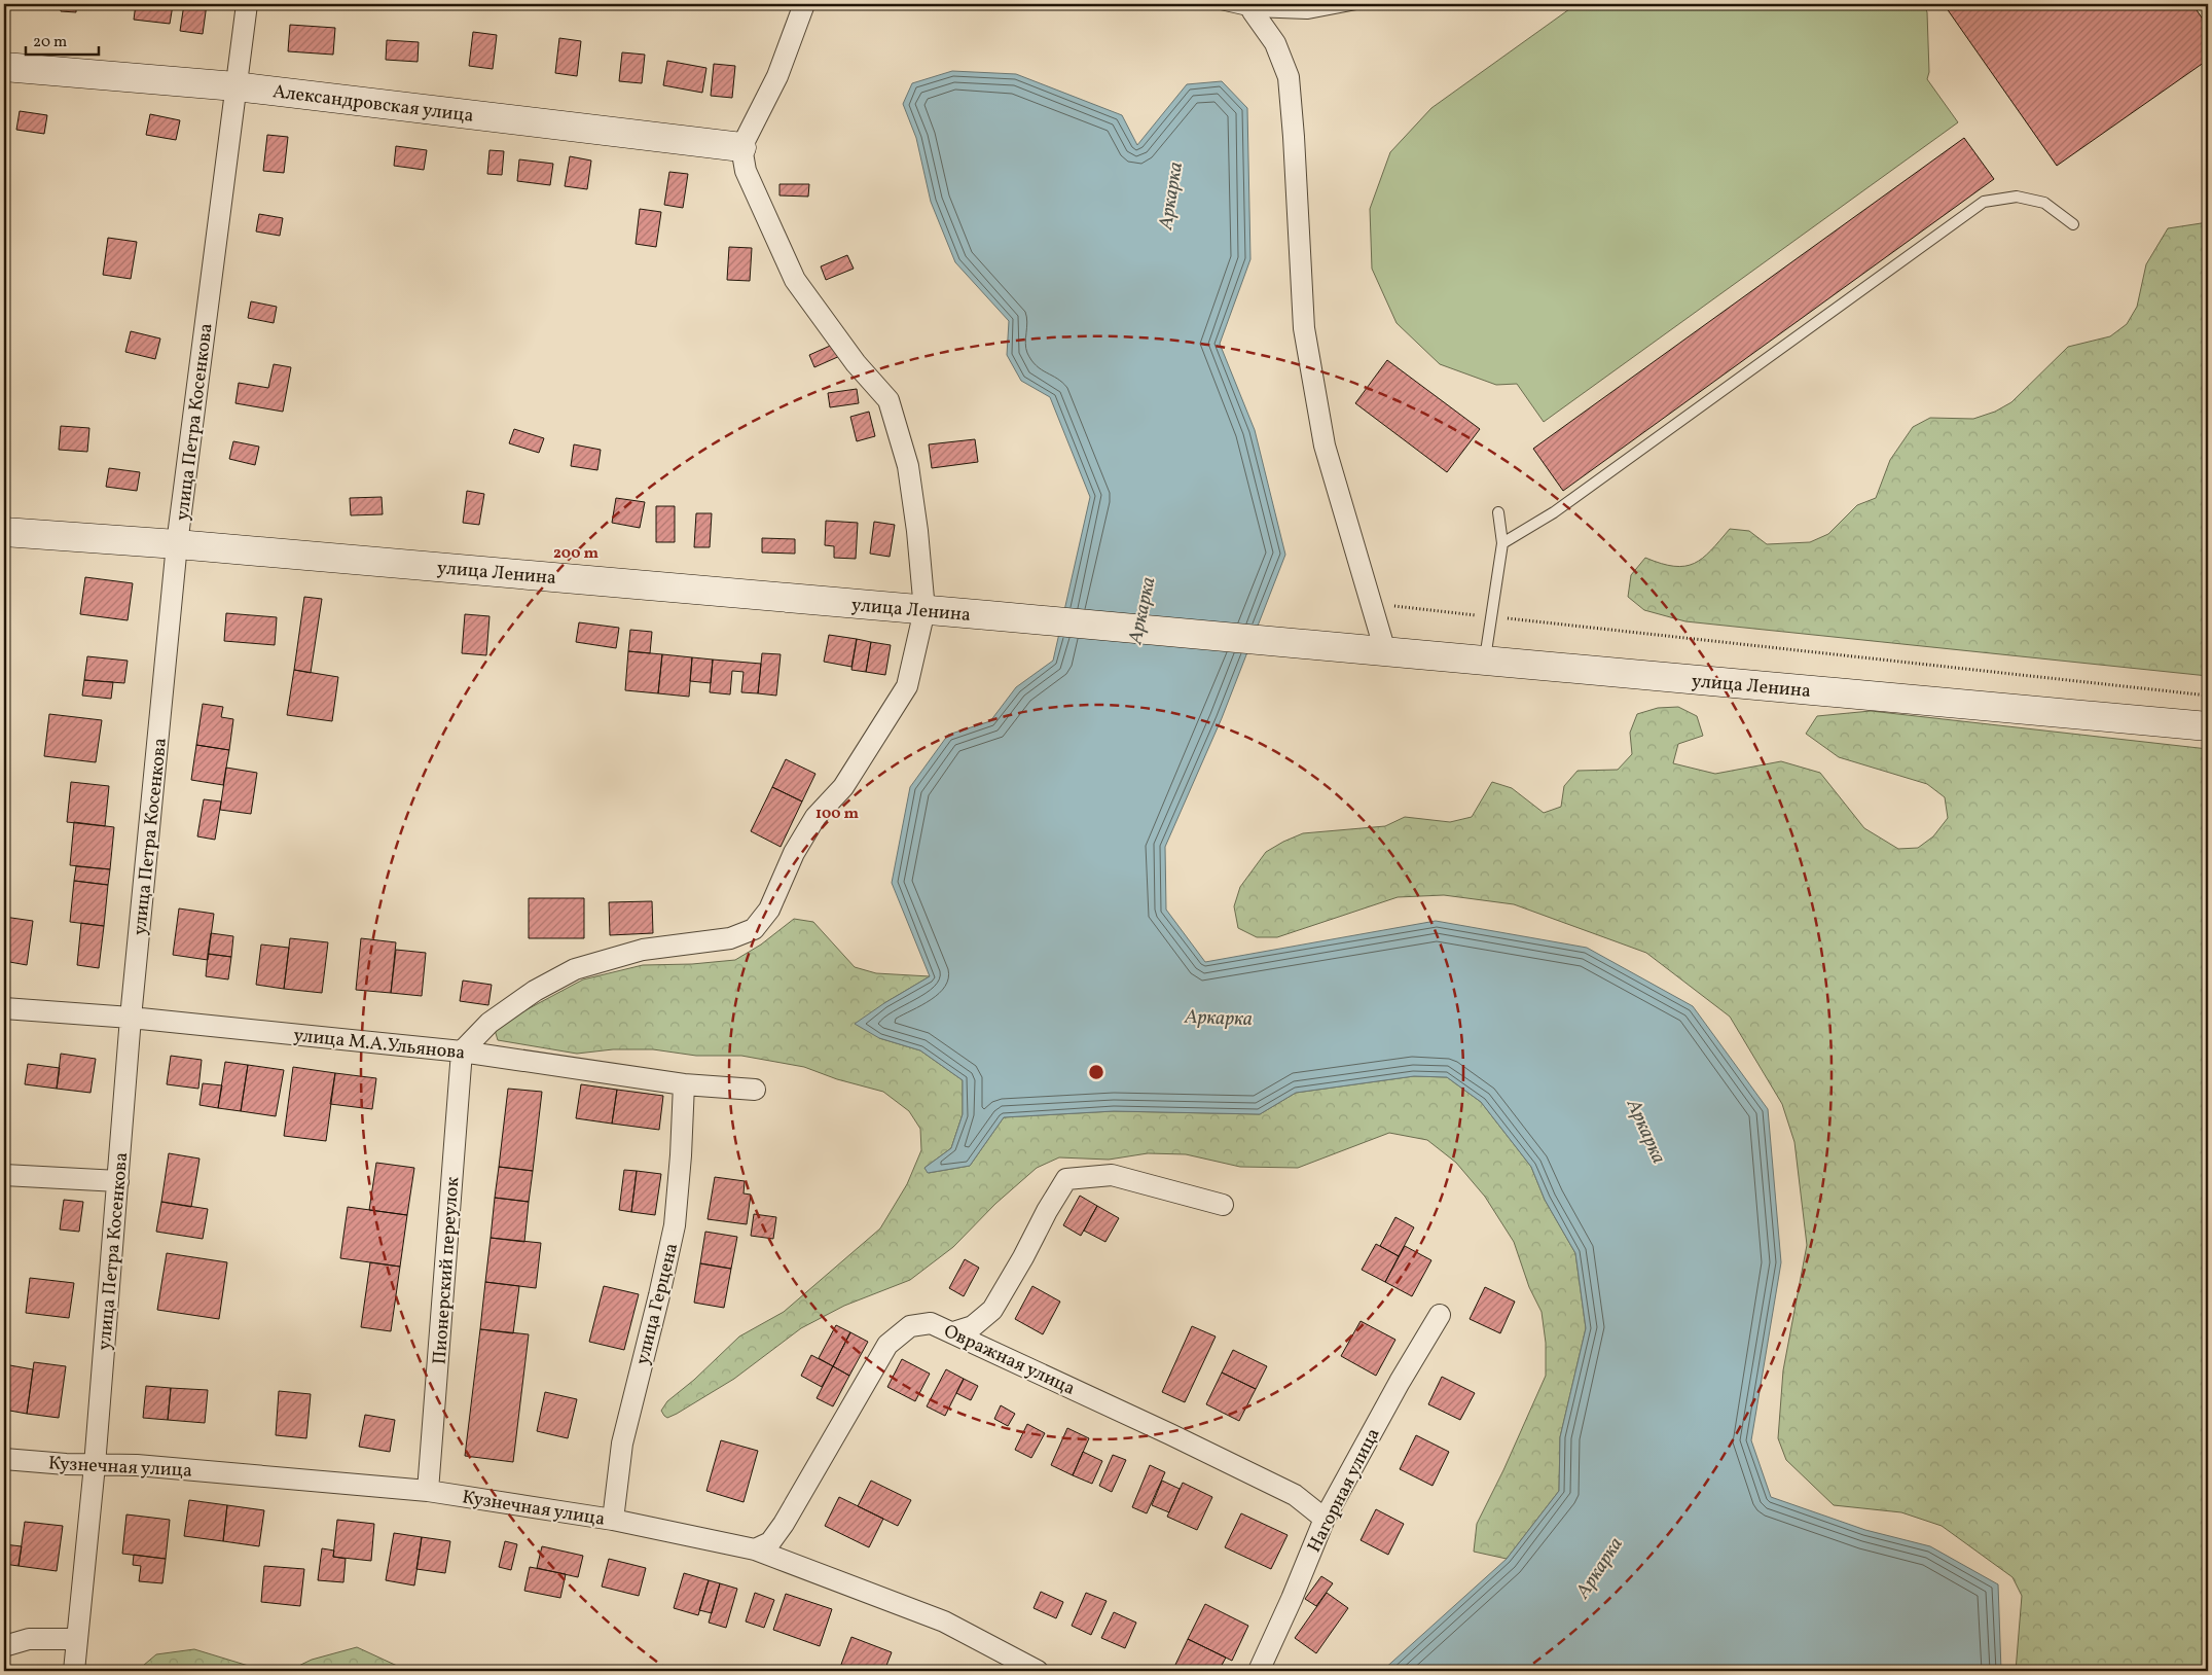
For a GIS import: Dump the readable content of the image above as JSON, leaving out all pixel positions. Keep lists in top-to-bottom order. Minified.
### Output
{"streets":{"main road":["Александровская улица","улица Ленина"],"street":["улица Петра Косенкова","улица М.А.Ульянова","Пионерский переулок","улица Герцена","Овражная улица","Кузнечная улица","Нагорная улица"]},"crossings":[["Александровская улица","улица Петра Косенкова"],["улица Петра Косенкова","улица Ленина"],["улица Петра Косенкова","улица М.А.Ульянова"],["улица Петра Косенкова","Кузнечная улица"],["улица М.А.Ульянова","Пионерский переулок"],["улица М.А.Ульянова","улица Герцена"],["Пионерский переулок","Кузнечная улица"],["улица Герцена","Кузнечная улица"],["Овражная улица","Кузнечная улица"],["Овражная улица","Нагорная улица"]],"water":["Аркарка"],"scale_bar":"20 m","rings":["200 m","100 m"]}
